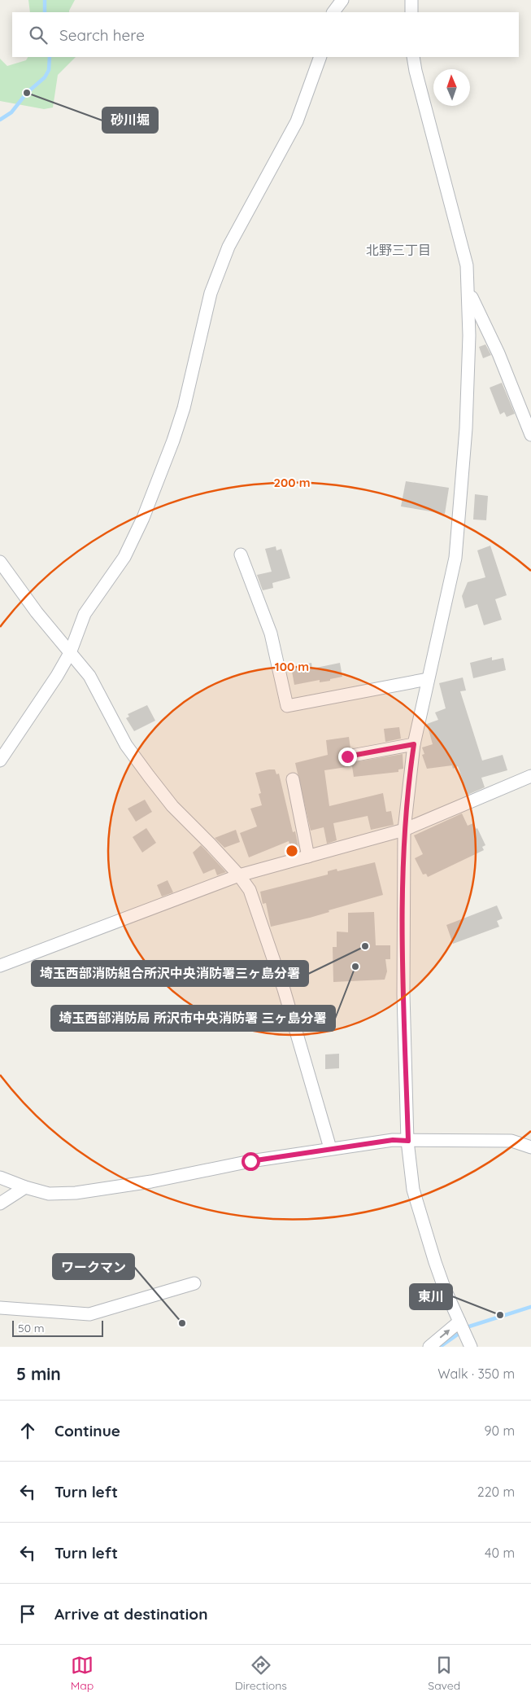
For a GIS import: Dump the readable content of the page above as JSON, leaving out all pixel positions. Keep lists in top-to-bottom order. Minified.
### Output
{"districts":["北野三丁目"],"places":["砂川堀","埼玉西部消防組合所沢中央消防署三ヶ島分署","埼玉西部消防局 所沢市中央消防署 三ヶ島分署","東川","ワークマン"],"scale_bar":"50 m","north":"top","page":{"search":"Search here","scale":"50 m","heading":["5 min","Walk · 350 m"],"list":[["Continue","90 m"],["Turn left","220 m"],["Turn left","40 m"],"Arrive at destination"],"nav":["Map","Directions","Saved"]},"rings":["200 m","100 m"]}
